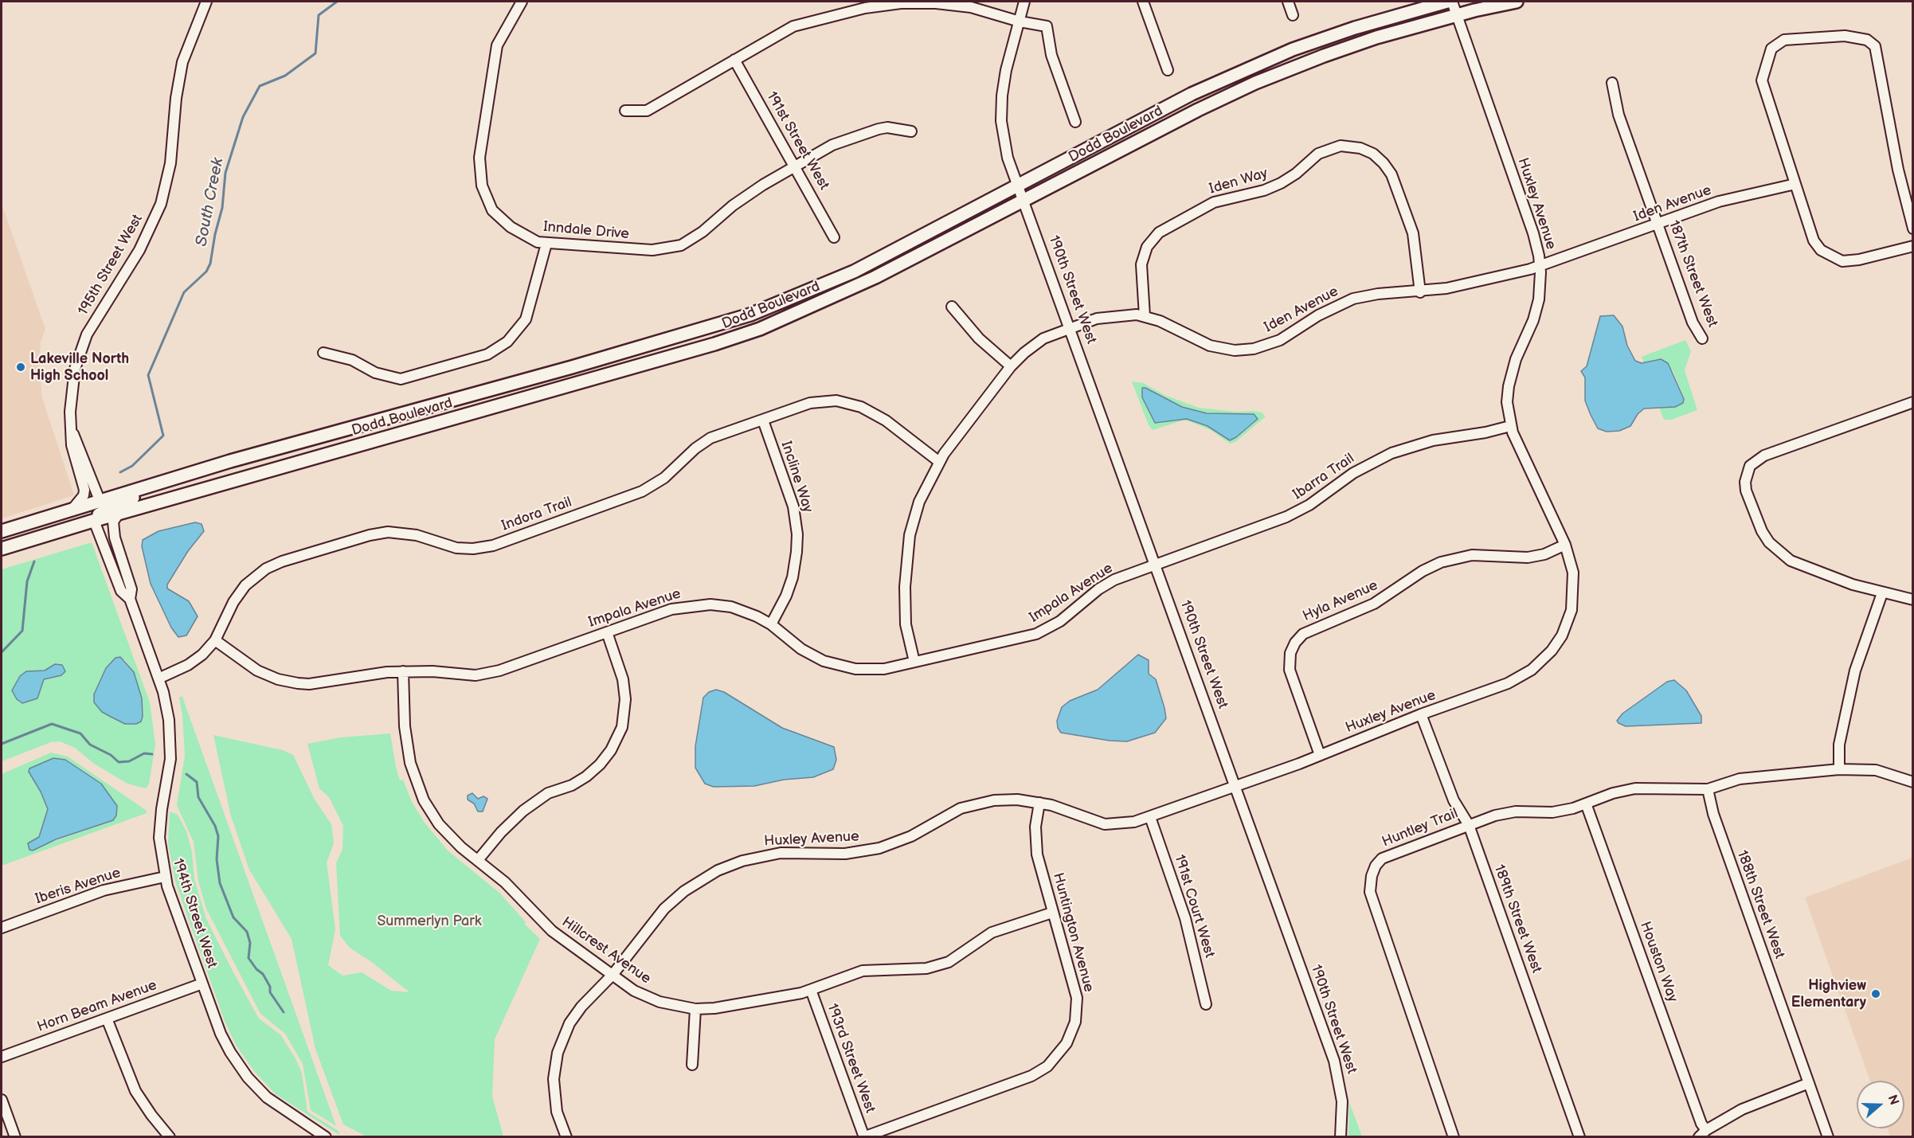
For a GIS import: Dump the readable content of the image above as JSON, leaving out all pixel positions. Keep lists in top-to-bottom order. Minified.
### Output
{"streets":{"main road":["Dodd Boulevard"],"street":["191st Street West","Iden Way","Huxley Avenue","Iden Avenue","Inndale Drive","195th Street West","187th Street West","190th Street West","Incline Way","Ibarra Trail","Indora Trail","Impala Avenue","Hyla Avenue","Huntley Trail","Iberis Avenue","188th Street West","191st Court West","194th Street West","189th Street West","Huntington Avenue","Hillcrest Avenue","Houston Way","Horn Beam Avenue","193rd Street West"]},"crossings":[["Dodd Boulevard","Huxley Avenue"],["Dodd Boulevard","195th Street West"],["Dodd Boulevard","190th Street West"],["Dodd Boulevard","194th Street West"],["191st Street West","Inndale Drive"],["Iden Way","Iden Avenue"],["Huxley Avenue","Iden Avenue"],["Huxley Avenue","190th Street West"],["Huxley Avenue","Ibarra Trail"],["Huxley Avenue","Hyla Avenue"],["Huxley Avenue","191st Court West"],["Huxley Avenue","189th Street West"],["Huxley Avenue","Huntington Avenue"],["Huxley Avenue","Hillcrest Avenue"],["Iden Avenue","187th Street West"],["Iden Avenue","190th Street West"],["Iden Avenue","Indora Trail"],["Iden Avenue","Impala Avenue"],["190th Street West","Ibarra Trail"],["190th Street West","Impala Avenue"],["Incline Way","Indora Trail"],["Incline Way","Impala Avenue"],["Ibarra Trail","Impala Avenue"],["Indora Trail","Impala Avenue"],["Indora Trail","194th Street West"],["Impala Avenue","Hillcrest Avenue"],["Huntley Trail","188th Street West"],["Huntley Trail","189th Street West"],["Huntley Trail","Houston Way"],["Iberis Avenue","194th Street West"],["194th Street West","Horn Beam Avenue"],["Huntington Avenue","Hillcrest Avenue"],["Huntington Avenue","193rd Street West"],["Hillcrest Avenue","193rd Street West"]],"water":["South Creek"],"parks":["Summerlyn Park"],"places":["Lakeville North High School","Highview Elementary"],"north":"right"}
